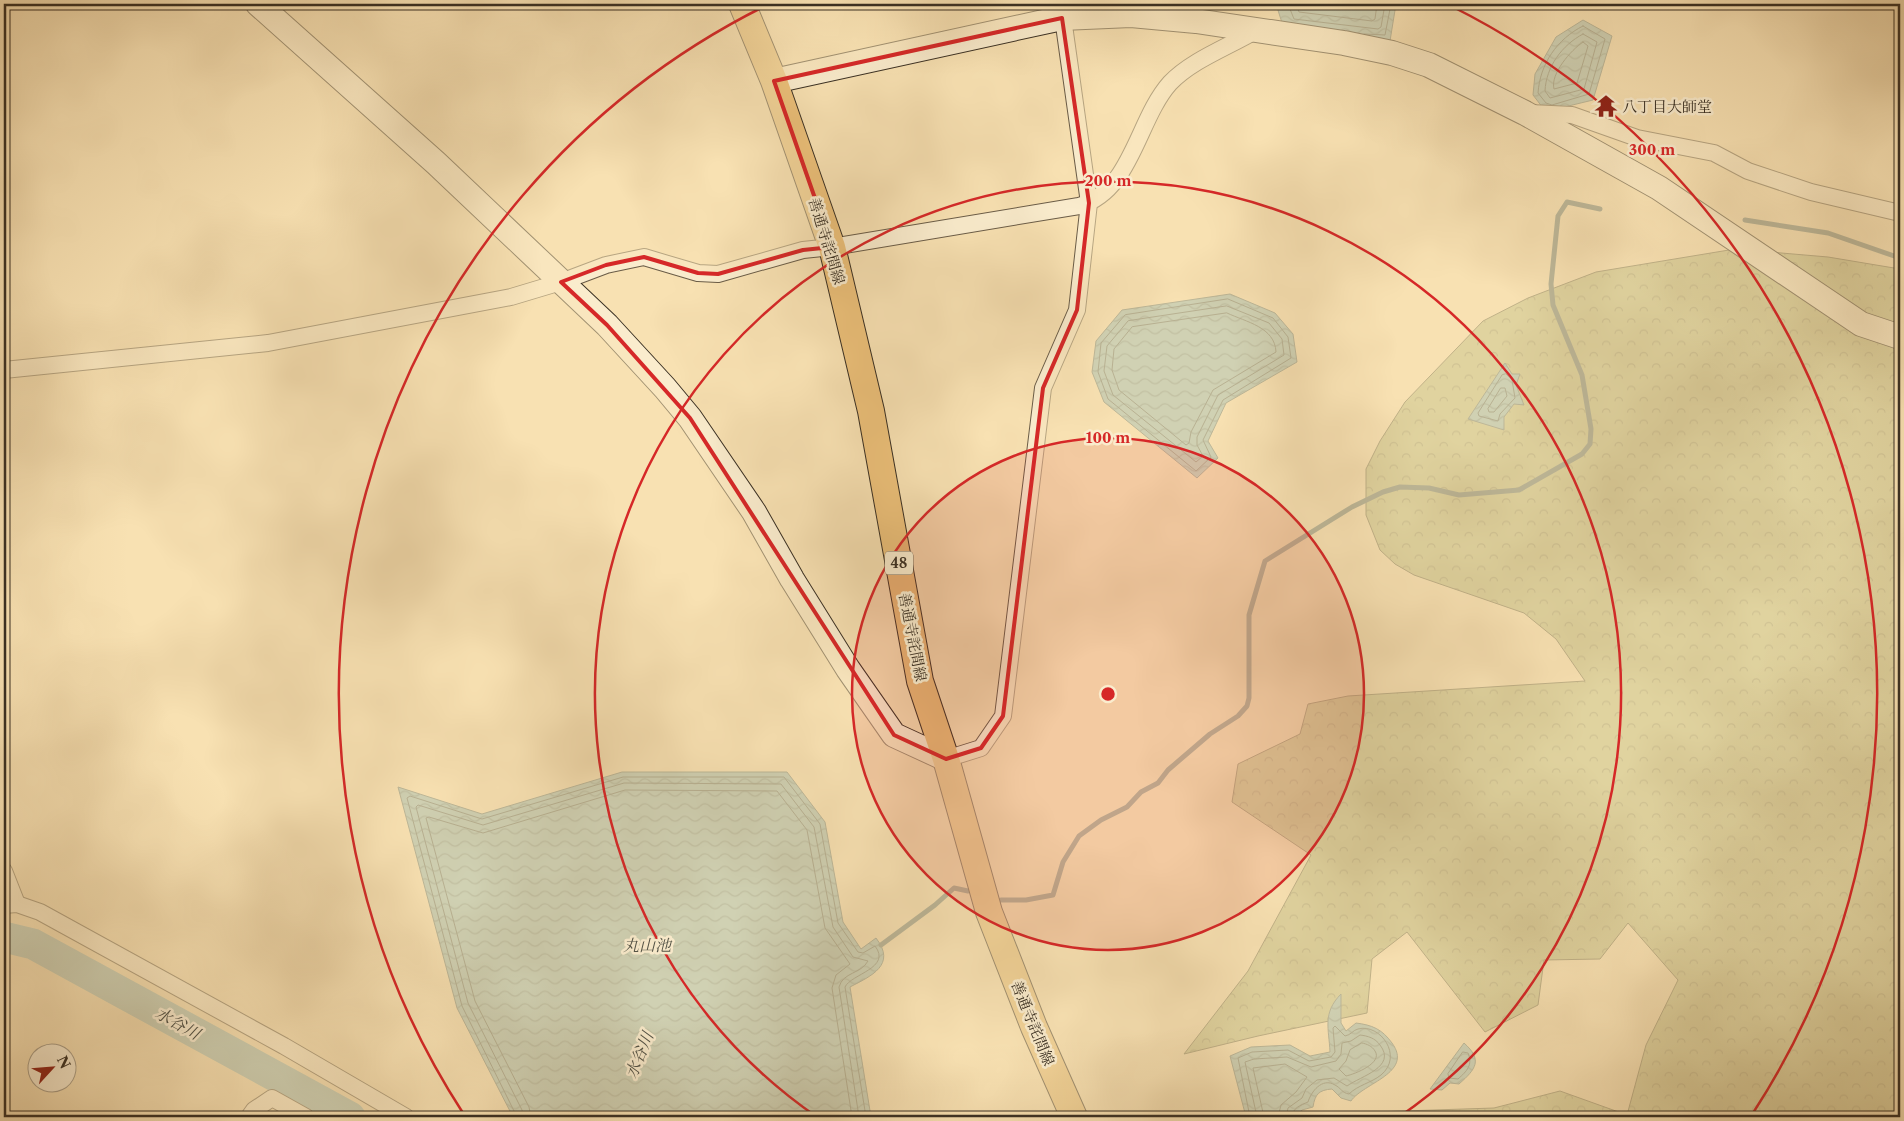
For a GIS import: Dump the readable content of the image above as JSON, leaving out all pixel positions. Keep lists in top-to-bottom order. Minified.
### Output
{"streets":{"main road":["善通寺詫間線","48"]},"water":["丸山池","水谷川"],"places":{"temple":["八丁目大師堂"]},"north":"top right","rings":["300 m","200 m","100 m"]}
